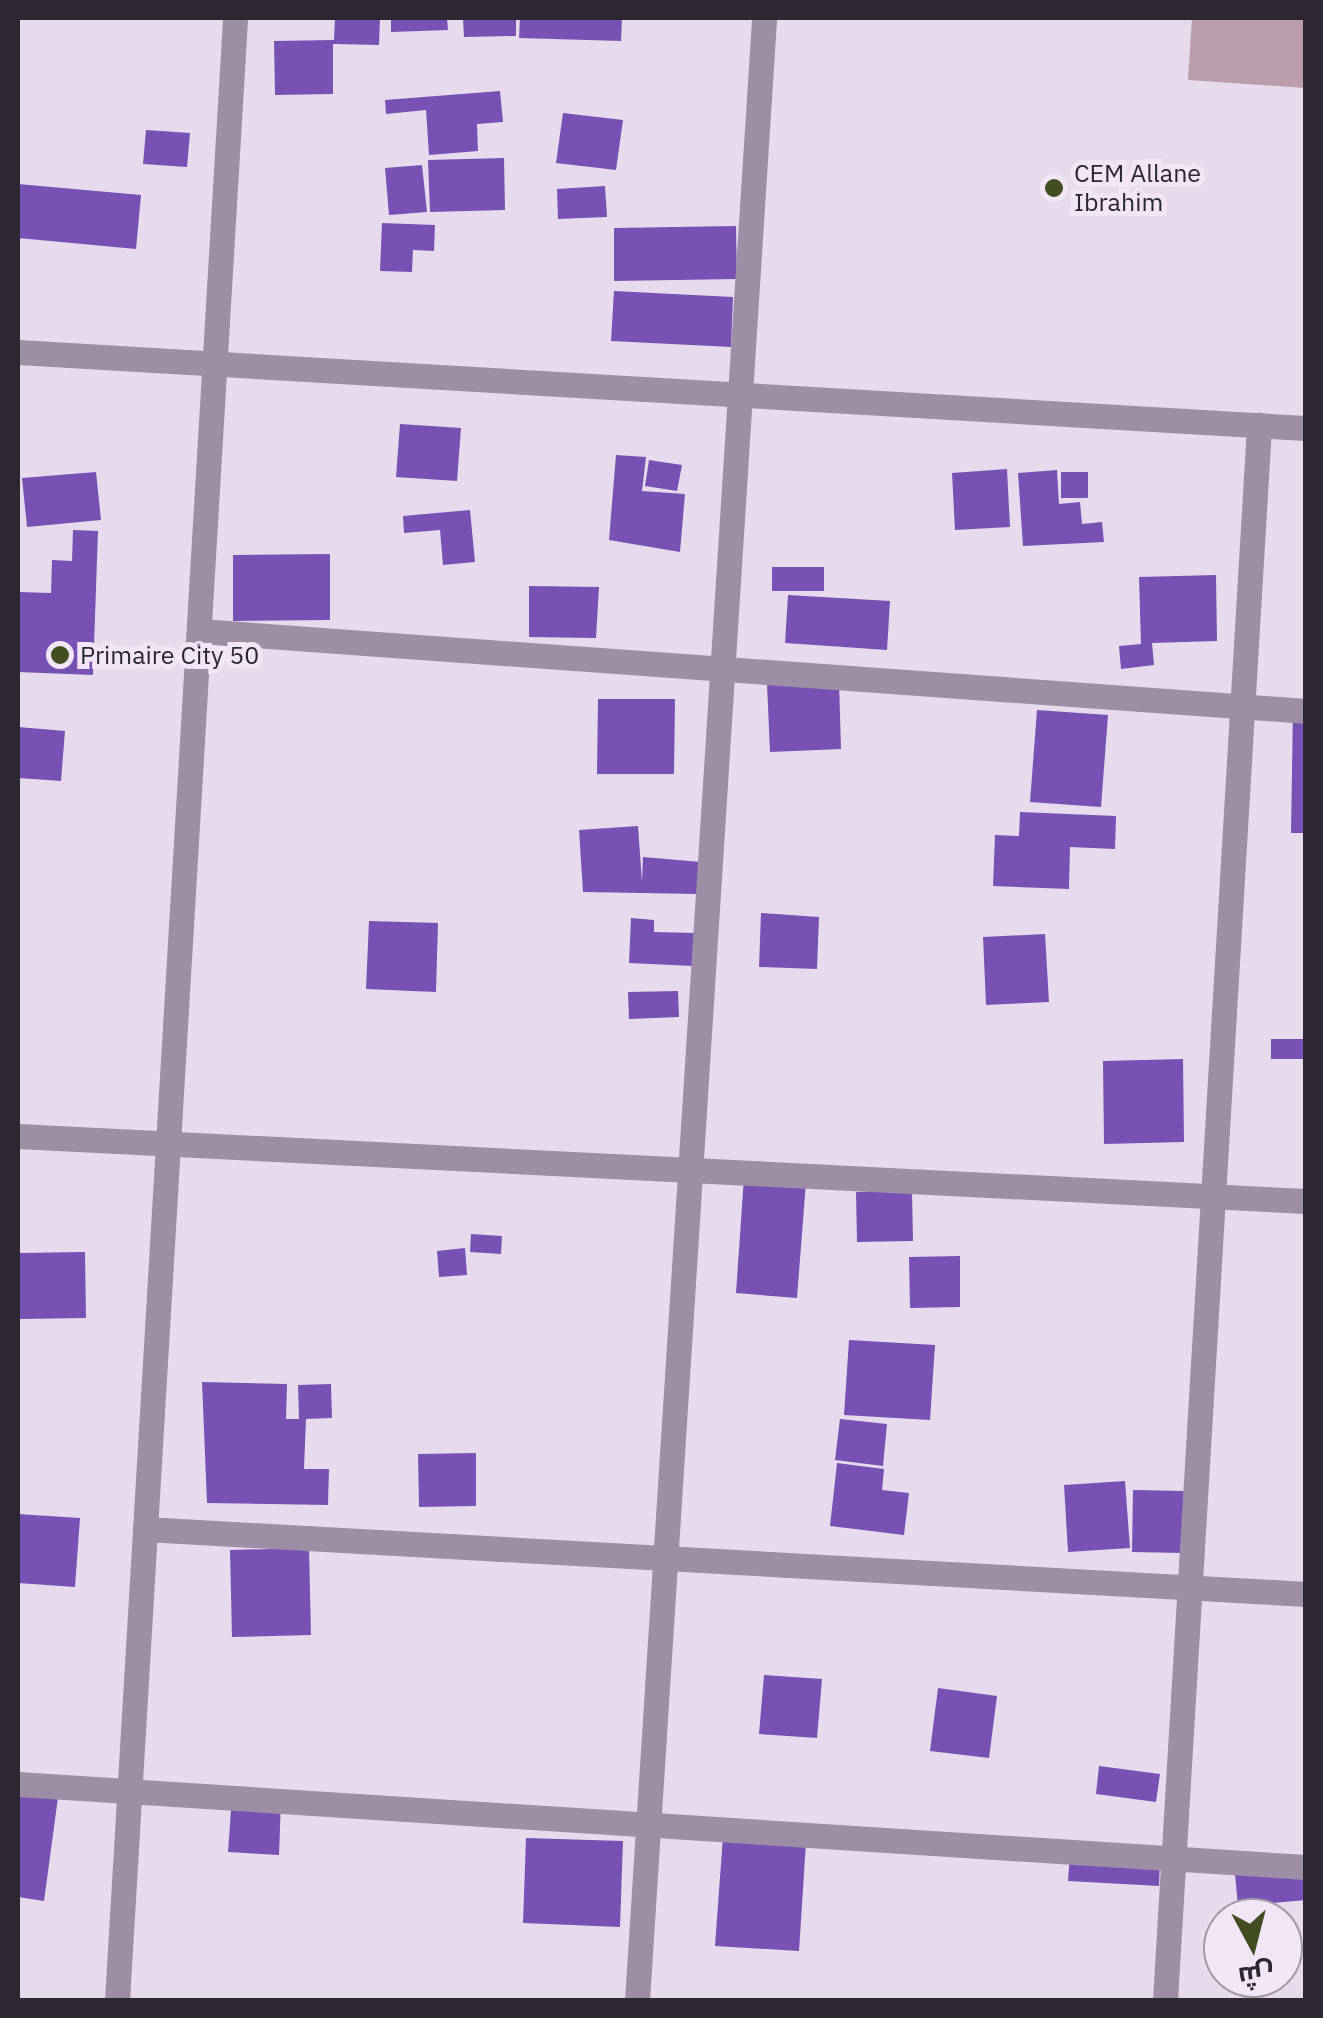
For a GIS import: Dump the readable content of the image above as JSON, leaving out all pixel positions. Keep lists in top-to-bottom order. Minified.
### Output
{"places":["CEM Allane Ibrahim","Primaire City 50"],"north":"bottom"}
